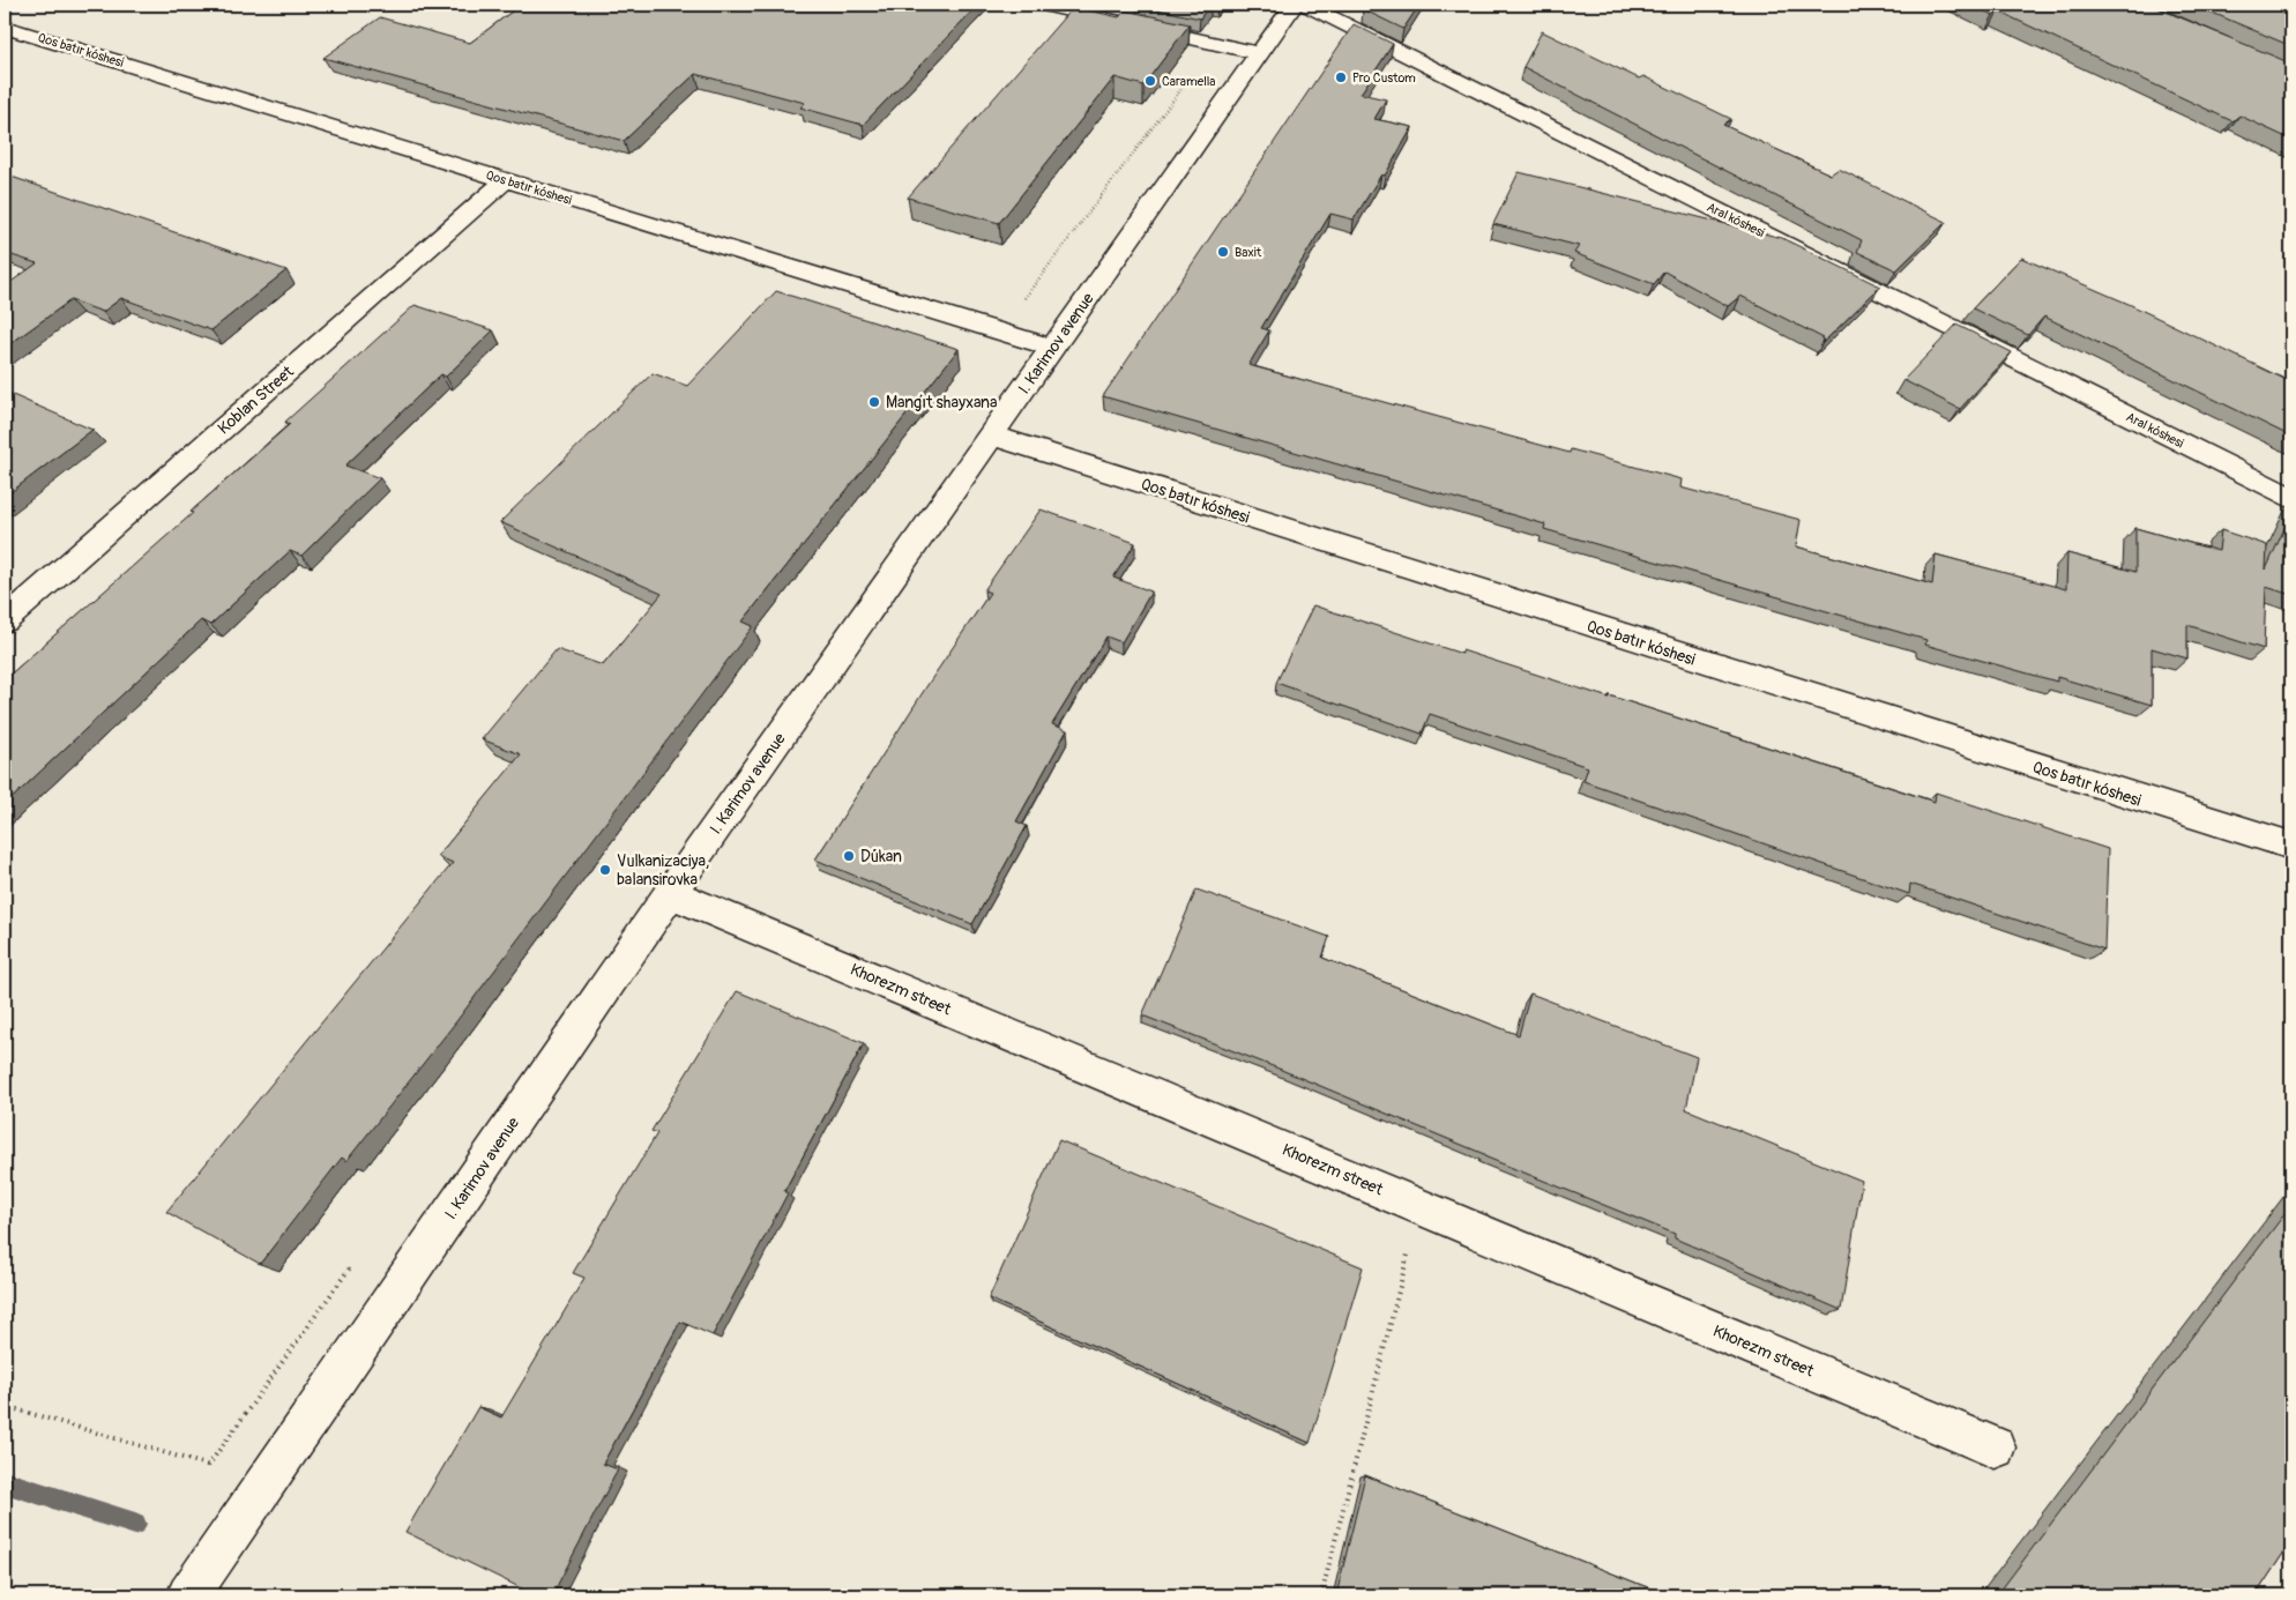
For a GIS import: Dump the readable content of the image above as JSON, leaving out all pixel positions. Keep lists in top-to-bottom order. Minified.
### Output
{"streets":{"street":["Qos batır kóshesi","Aral kóshesi","I. Karimov avenue","Koblan Street","Khorezm street"]},"crossings":[["Qos batır kóshesi","I. Karimov avenue"],["Qos batır kóshesi","Koblan Street"],["I. Karimov avenue","Khorezm street"]],"places":["Pro Custom","Caramella","Baxit","Manǵıt shayxana","Dúkan","Vulkanizaciya, balansirovka"]}
